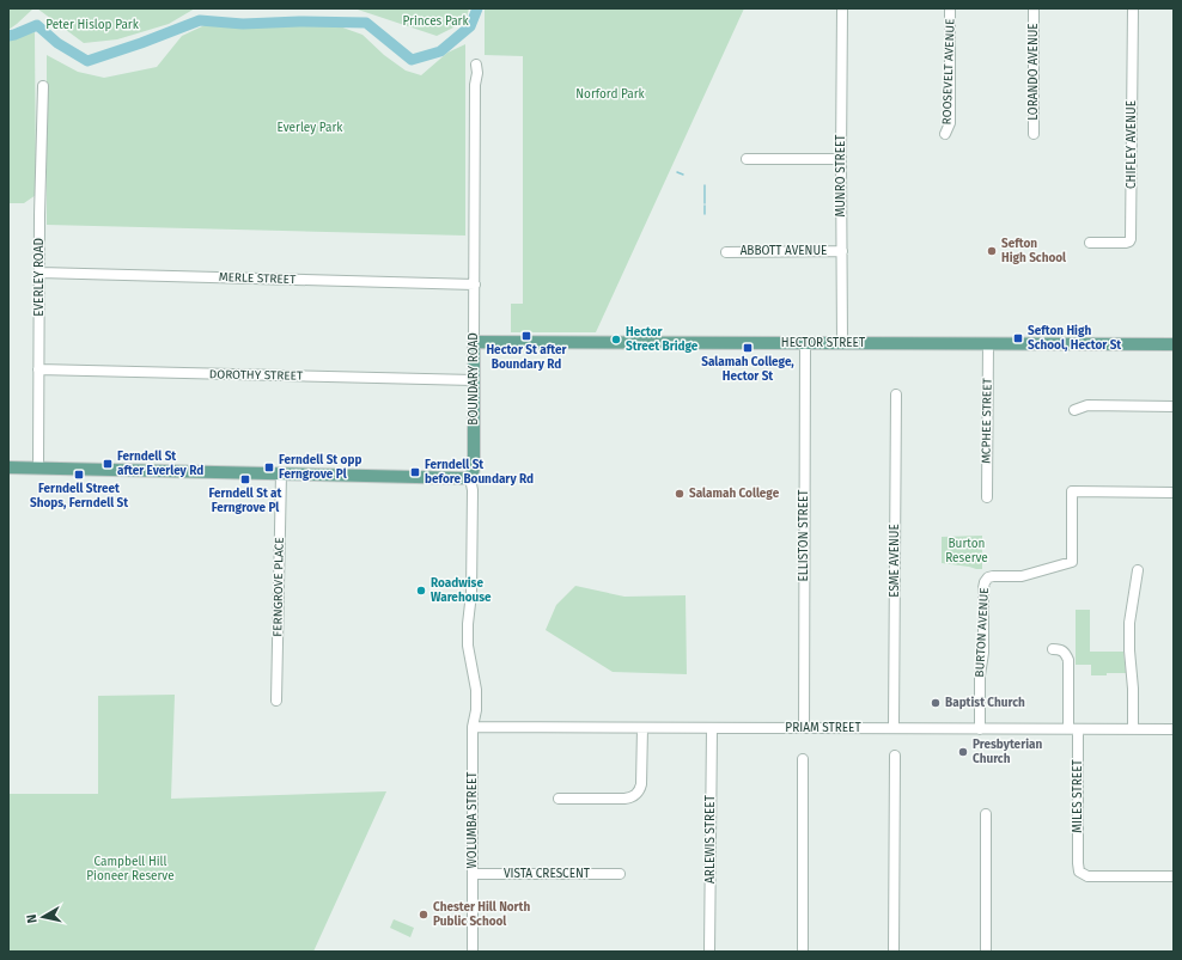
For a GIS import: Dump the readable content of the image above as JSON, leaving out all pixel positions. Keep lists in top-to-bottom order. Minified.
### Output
{"streets":{"main road":["HECTOR STREET","BOUNDARY ROAD"],"street":["ROOSEVELT AVENUE","LORANDO AVENUE","CHIFLEY AVENUE","MUNRO STREET","ABBOTT AVENUE","EVERLEY ROAD","MERLE STREET","DOROTHY STREET","MCPHEE STREET","ELLISTON STREET","ESME AVENUE","FERNGROVE PLACE","BURTON AVENUE","PRIAM STREET","MILES STREET","WOLUMBA STREET","ARLEWIS STREET","VISTA CRESCENT"]},"crossings":[["MUNRO STREET","ABBOTT AVENUE"],["MUNRO STREET","HECTOR STREET"],["EVERLEY ROAD","MERLE STREET"],["EVERLEY ROAD","DOROTHY STREET"],["MERLE STREET","BOUNDARY ROAD"],["HECTOR STREET","BOUNDARY ROAD"],["HECTOR STREET","MCPHEE STREET"],["HECTOR STREET","ELLISTON STREET"],["DOROTHY STREET","BOUNDARY ROAD"],["BOUNDARY ROAD","WOLUMBA STREET"],["ELLISTON STREET","PRIAM STREET"],["ESME AVENUE","PRIAM STREET"],["BURTON AVENUE","PRIAM STREET"],["PRIAM STREET","MILES STREET"],["PRIAM STREET","WOLUMBA STREET"],["PRIAM STREET","ARLEWIS STREET"],["WOLUMBA STREET","VISTA CRESCENT"]],"parks":["Princes Park","Peter Hislop Park","Norford Park","Everley Park","Burton Reserve","Campbell Hill Pioneer Reserve"],"places":{"other":["Sefton High School","Hector Street Bridge","Salamah College","Roadwise Warehouse","Baptist Church","Presbyterian Church","Chester Hill North Public School"],"transit":["Hector St after Boundary Rd","Sefton High School, Hector St","Salamah College, Hector St","Ferndell St after Everley Rd","Ferndell St opp Ferngrove Pl","Ferndell St before Boundary Rd","Ferndell Street Shops, Ferndell St","Ferndell St at Ferngrove Pl"]},"north":"left"}
